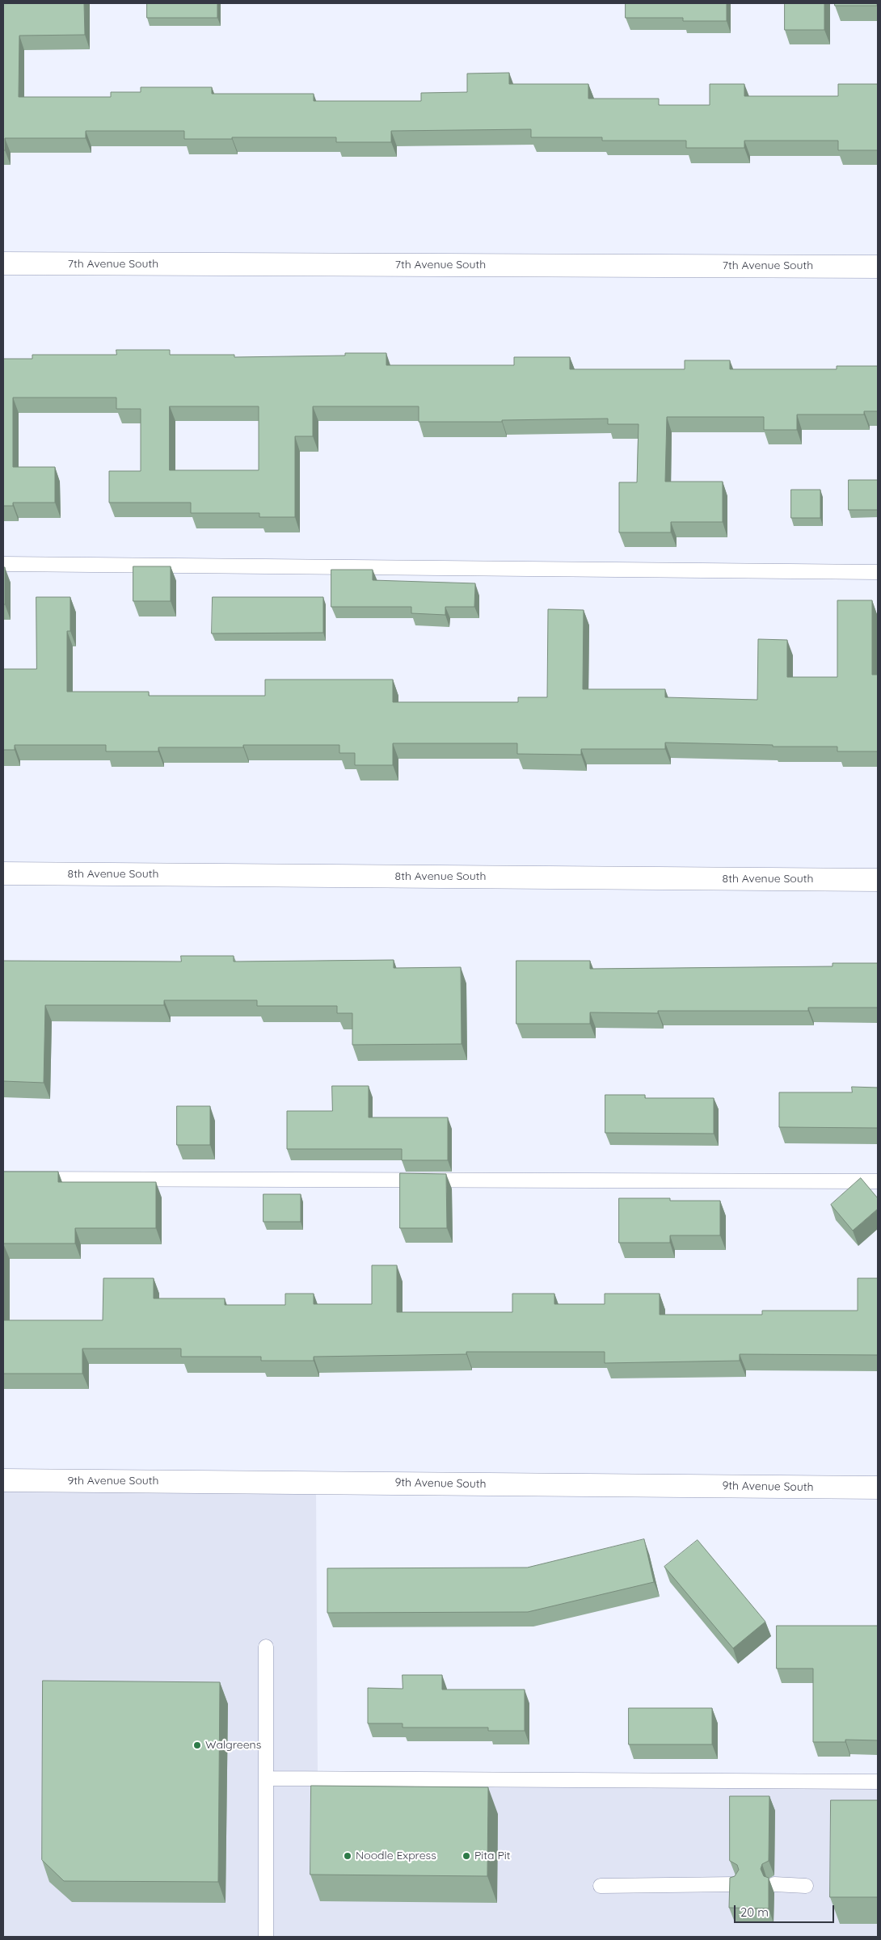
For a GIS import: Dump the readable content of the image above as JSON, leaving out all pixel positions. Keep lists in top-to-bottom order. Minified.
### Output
{"streets":{"street":["7th Avenue South","8th Avenue South","9th Avenue South"]},"places":["Walgreens","Noodle Express","Pita Pit"],"scale_bar":"20 m"}
